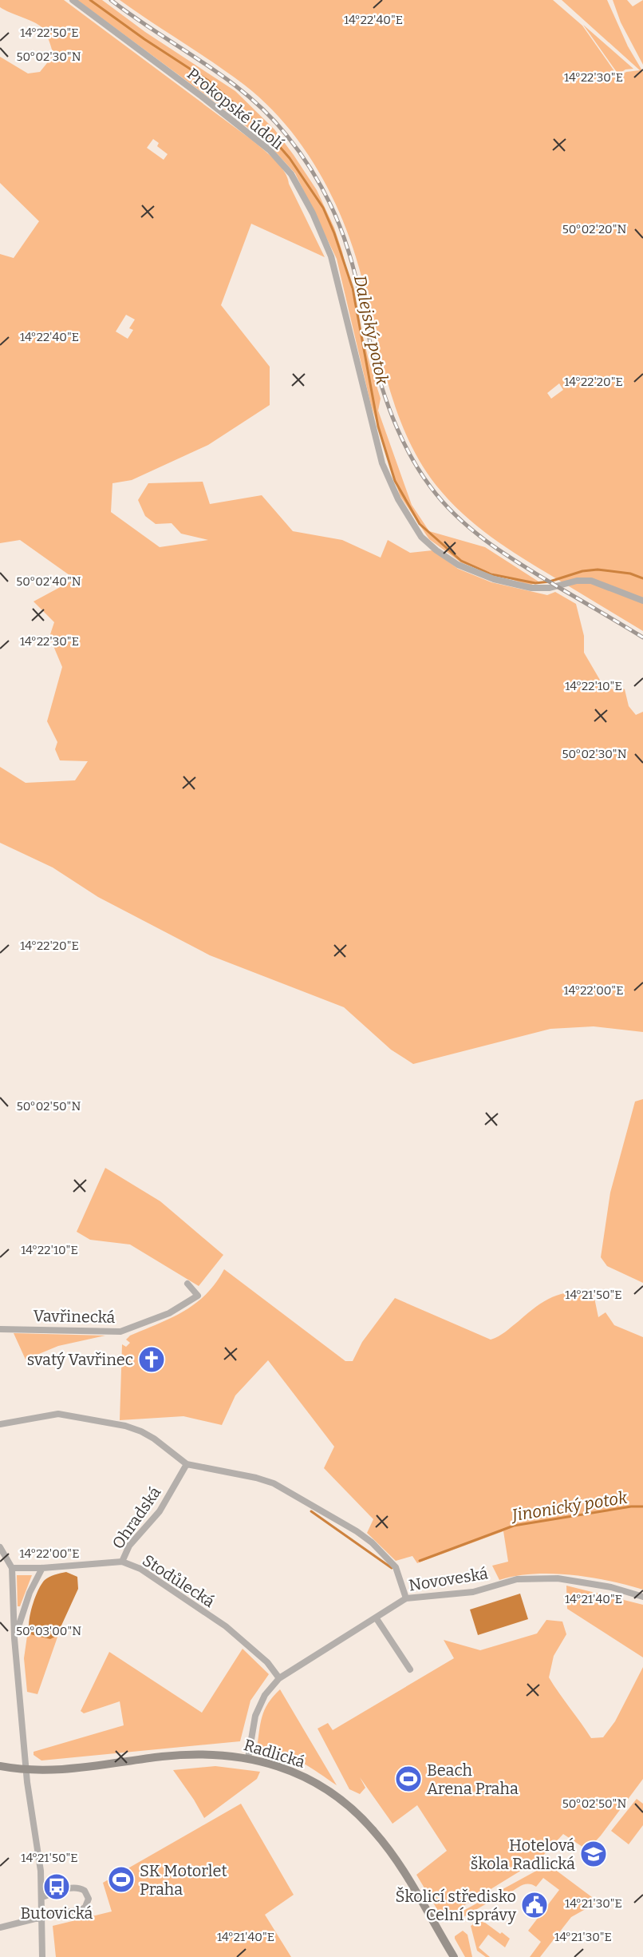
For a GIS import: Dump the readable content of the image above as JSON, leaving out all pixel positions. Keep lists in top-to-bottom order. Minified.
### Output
{"streets":{"main road":["Radlická"],"street":["Prokopské údolí","Vavřinecká","Ohradská","Novoveská","Stodůlecká"]},"crossings":[["Ohradská","Stodůlecká"],["Novoveská","Stodůlecká"],["Novoveská","Radlická"]],"water":["Dalejský potok","Jinonický potok"],"places":{"church":["svatý Vavřinec"],"sports":["Beach Arena Praha","SK Motorlet Praha"],"school or university":["Hotelová škola Radlická"],"bus stop":["Butovická"],"public building":["Školicí středisko Celní správy"]},"coordinates":["14°22'40\"E","14°22'50\"E","50°02'30\"N","14°22'30\"E","50°02'20\"N","14°22'20\"E","50°02'40\"N","14°22'10\"E","14°22'00\"E","50°02'50\"N","14°21'50\"E","14°21'40\"E","50°03'00\"N","14°21'30\"E"]}
